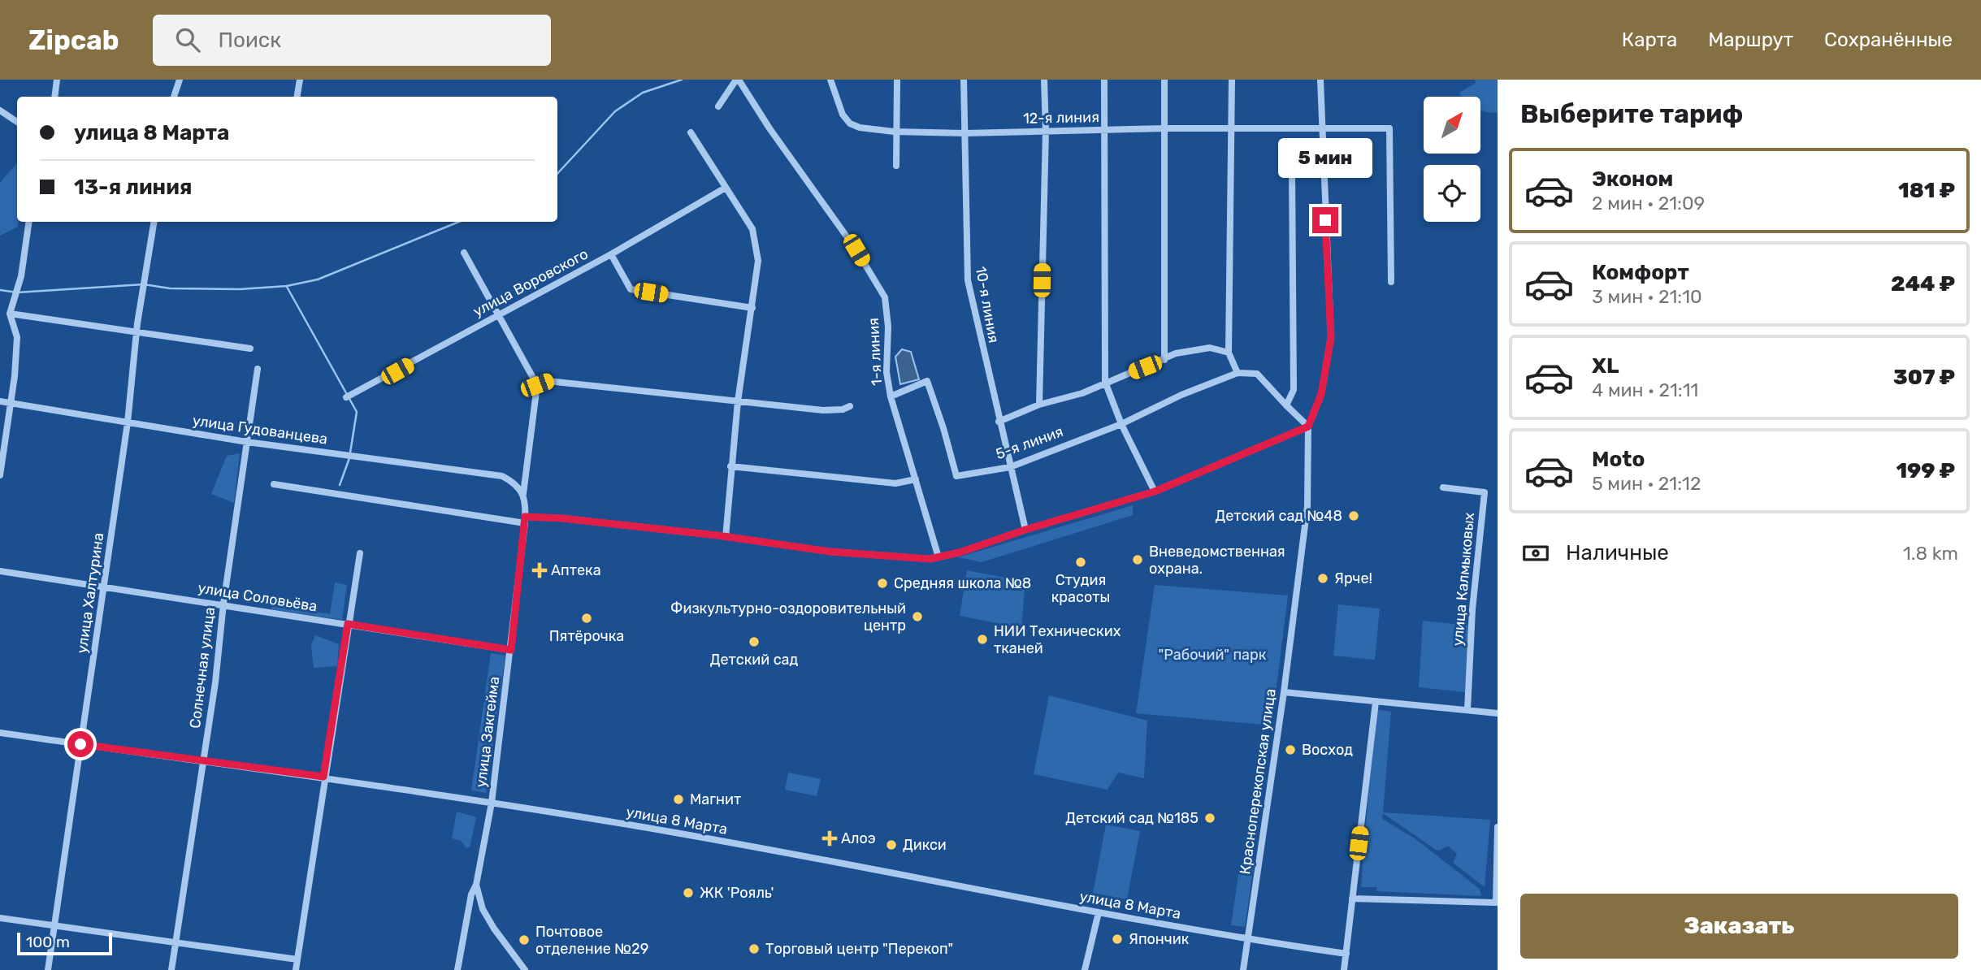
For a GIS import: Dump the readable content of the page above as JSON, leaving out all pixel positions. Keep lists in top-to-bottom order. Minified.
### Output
{"streets":{"street":["12-я линия","улица Воровского","10-я линия","1-я линия","улица Гудованцева","5-я линия","улица Калмыковых","улица Халтурина","улица Соловьёва","Солнечная улица","улица Закгейма","Красноперекопская улица","улица 8 Марта"]},"crossings":[["12-я линия","10-я линия"],["10-я линия","5-я линия"],["1-я линия","5-я линия"],["улица Гудованцева","улица Халтурина"],["улица Гудованцева","Солнечная улица"],["улица Гудованцева","улица Закгейма"],["улица Халтурина","улица Соловьёва"],["улица Халтурина","улица 8 Марта"],["улица Соловьёва","Солнечная улица"],["улица Соловьёва","улица Закгейма"],["Солнечная улица","улица 8 Марта"],["улица Закгейма","улица 8 Марта"],["Красноперекопская улица","улица 8 Марта"]],"parks":["\"Рабочий\" парк"],"places":{"other":["Детский сад №48","Вневедомственная охрана.","Студия красоты","Ярче!","Средняя школа №8","Физкультурно-оздоровительный центр","Пятёрочка","НИИ Технических тканей","Детский сад","Восход","Магнит","Детский сад №185","Дикси","ЖК 'Рояль'","Япончик","Почтовое отделение №29","Торговый центр \"Перекоп\""],"health":["Аптека","Алоэ"]},"scale_bar":"100 m","north":"top right","page":{"header":"Zipcab","search":"Поиск","nav":["Карта","Маршрут","Сохранённые"],"heading":"Выберите тариф","banner":["улица 8 Марта","13-я линия"],"bubble":"5 мин","list":[{"name":"Эконом","note":"2 мин · 21:09","value":"181 ₽"},{"name":"Комфорт","note":"3 мин · 21:10","value":"244 ₽"},{"name":"XL","note":"4 мин · 21:11","value":"307 ₽"},{"name":"Moto","note":"5 мин · 21:12","value":"199 ₽"}],"pay":["Наличные","1.8 km"],"buttons":"Заказать","scale":"100 m"}}
